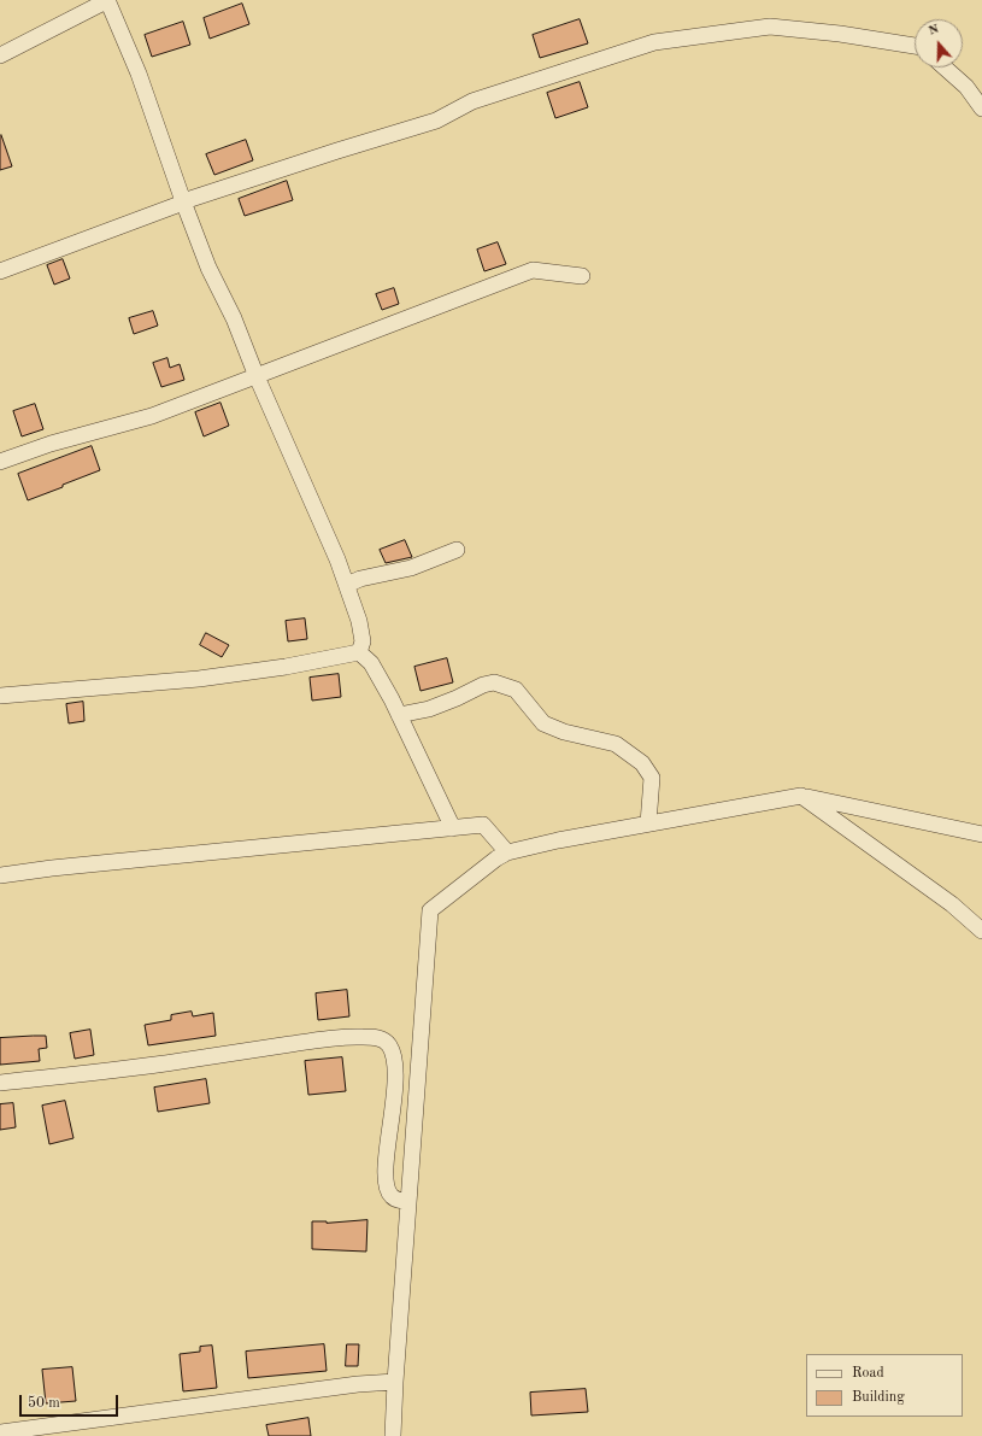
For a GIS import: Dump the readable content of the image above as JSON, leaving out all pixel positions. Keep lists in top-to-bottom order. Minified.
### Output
{"legend":["Road","Building"],"scale_bar":"50 m","north":"top"}
